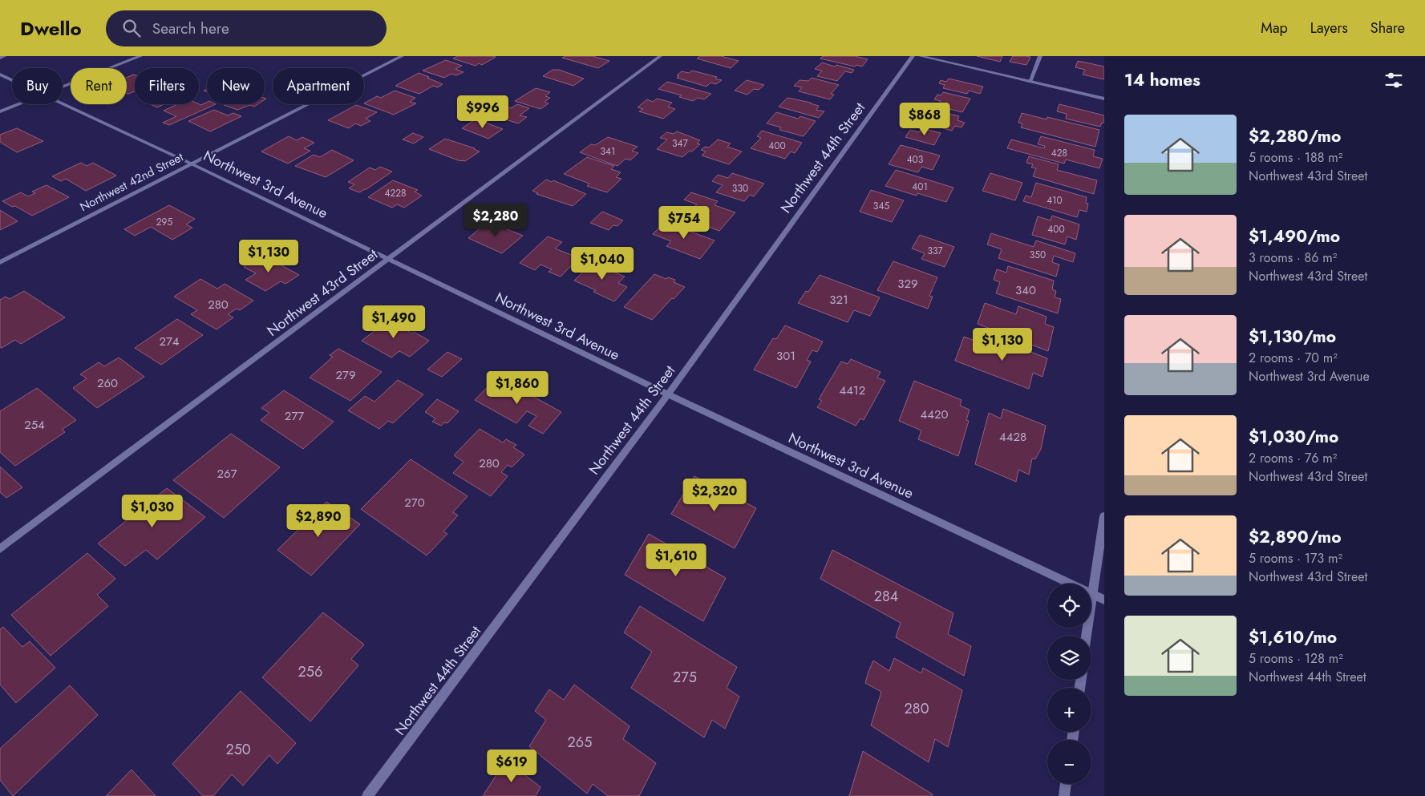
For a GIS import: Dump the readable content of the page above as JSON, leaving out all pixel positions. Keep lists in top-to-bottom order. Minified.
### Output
{"streets":{"street":["Northwest 44th Street","Northwest 42nd Street","Northwest 3rd Avenue","Northwest 43rd Street"]},"crossings":[["Northwest 44th Street","Northwest 3rd Avenue"],["Northwest 42nd Street","Northwest 3rd Avenue"],["Northwest 3rd Avenue","Northwest 43rd Street"]],"house_numbers":["347","400","341","428","403","401","330","4228","410","345","295","400","337","350","329","340","321","280","274","301","279","260","4412","4420","277","254","4428","280","267","270","284","256","275","280","265","250"],"page":{"header":"Dwello","search":"Search here","nav":["Map","Layers","Share"],"heading":"14 homes","chip":["Buy","Rent","Filters","New","Apartment"],"price":["$996","$868","$2,280","$754","$1,130","$1,040","$1,490","$1,130","$1,860","$2,320","$1,030","$2,890","$1,610","$619"],"list":[{"name":"$2,280/mo","note":"5 rooms · 188 m² · Northwest 43rd Street"},{"name":"$1,490/mo","note":"3 rooms · 86 m² · Northwest 43rd Street"},{"name":"$1,130/mo","note":"2 rooms · 70 m² · Northwest 3rd Avenue"},{"name":"$1,030/mo","note":"2 rooms · 76 m² · Northwest 43rd Street"},{"name":"$2,890/mo","note":"5 rooms · 173 m² · Northwest 43rd Street"},{"name":"$1,610/mo","note":"5 rooms · 128 m² · Northwest 44th Street"}],"map_buttons":["+","−"]}}
